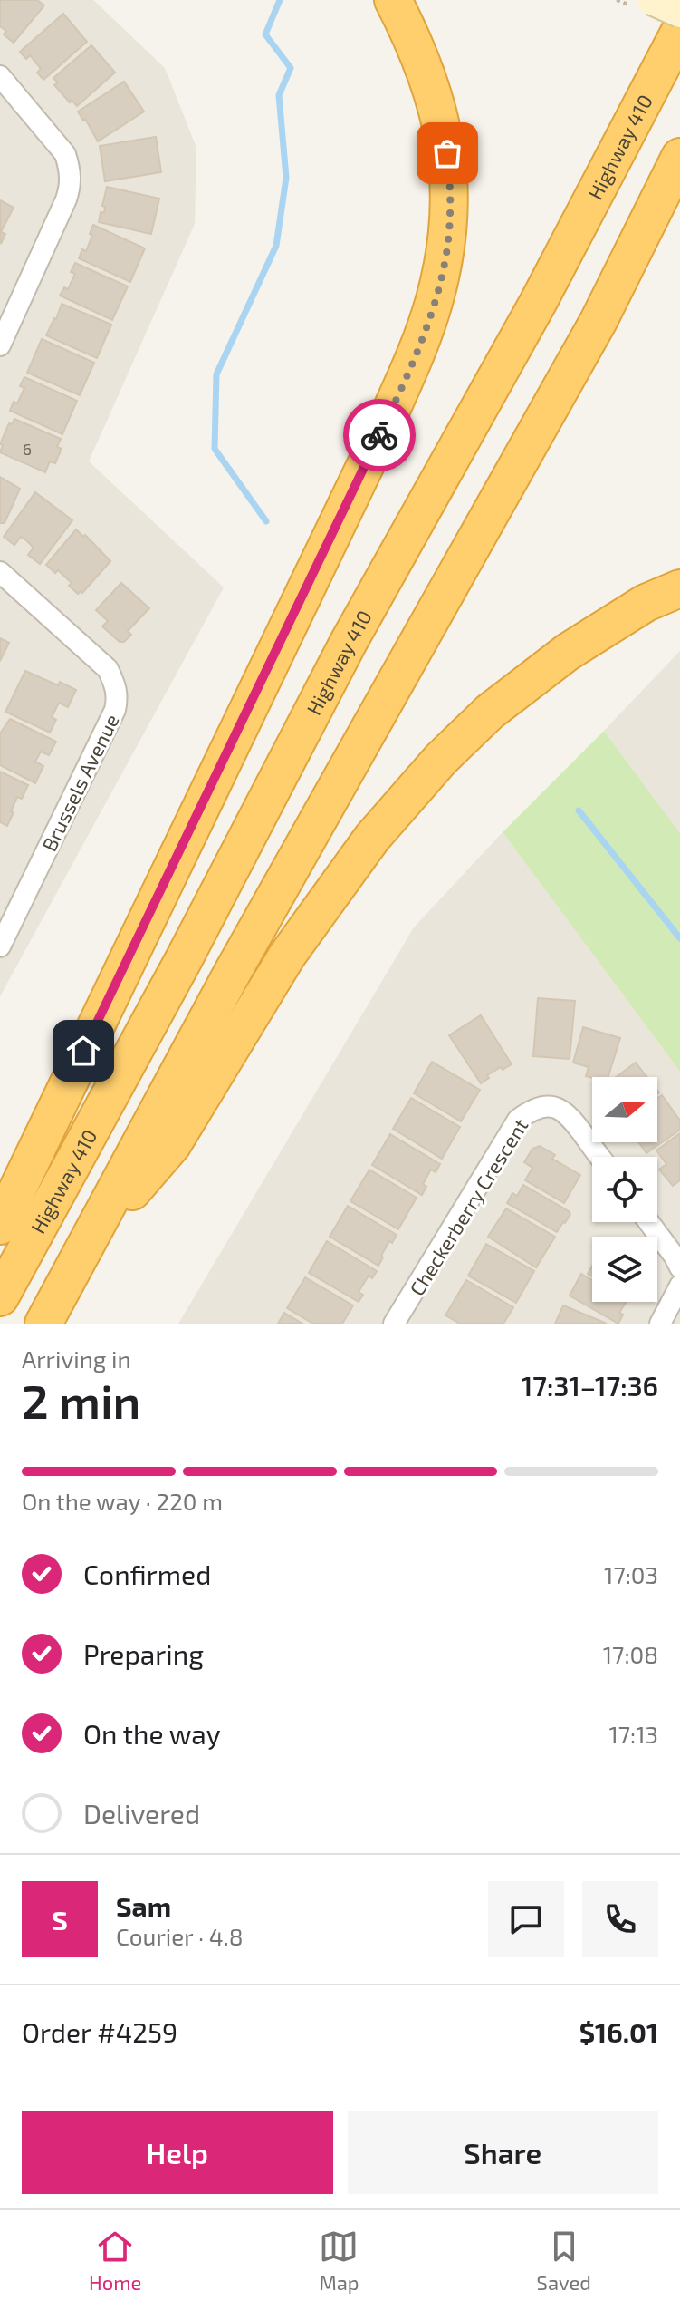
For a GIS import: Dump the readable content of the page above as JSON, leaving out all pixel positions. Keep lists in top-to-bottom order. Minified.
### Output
{"streets":{"highway":["Highway 410"],"street":["Brussels Avenue","Checkerberry Crescent"]},"house_numbers":["6"],"north":"right","page":{"heading":["2 min","Arriving in","17:31–17:36"],"panel":["Sam","Courier · 4.8","Order #4259","$16.01"],"bar":"On the way · 220 m","list":[["Confirmed","17:03"],["Preparing","17:08"],["On the way","17:13"],"Delivered"],"round":"S","buttons":["Help","Share"],"tabs":["Home","Map","Saved"]}}
